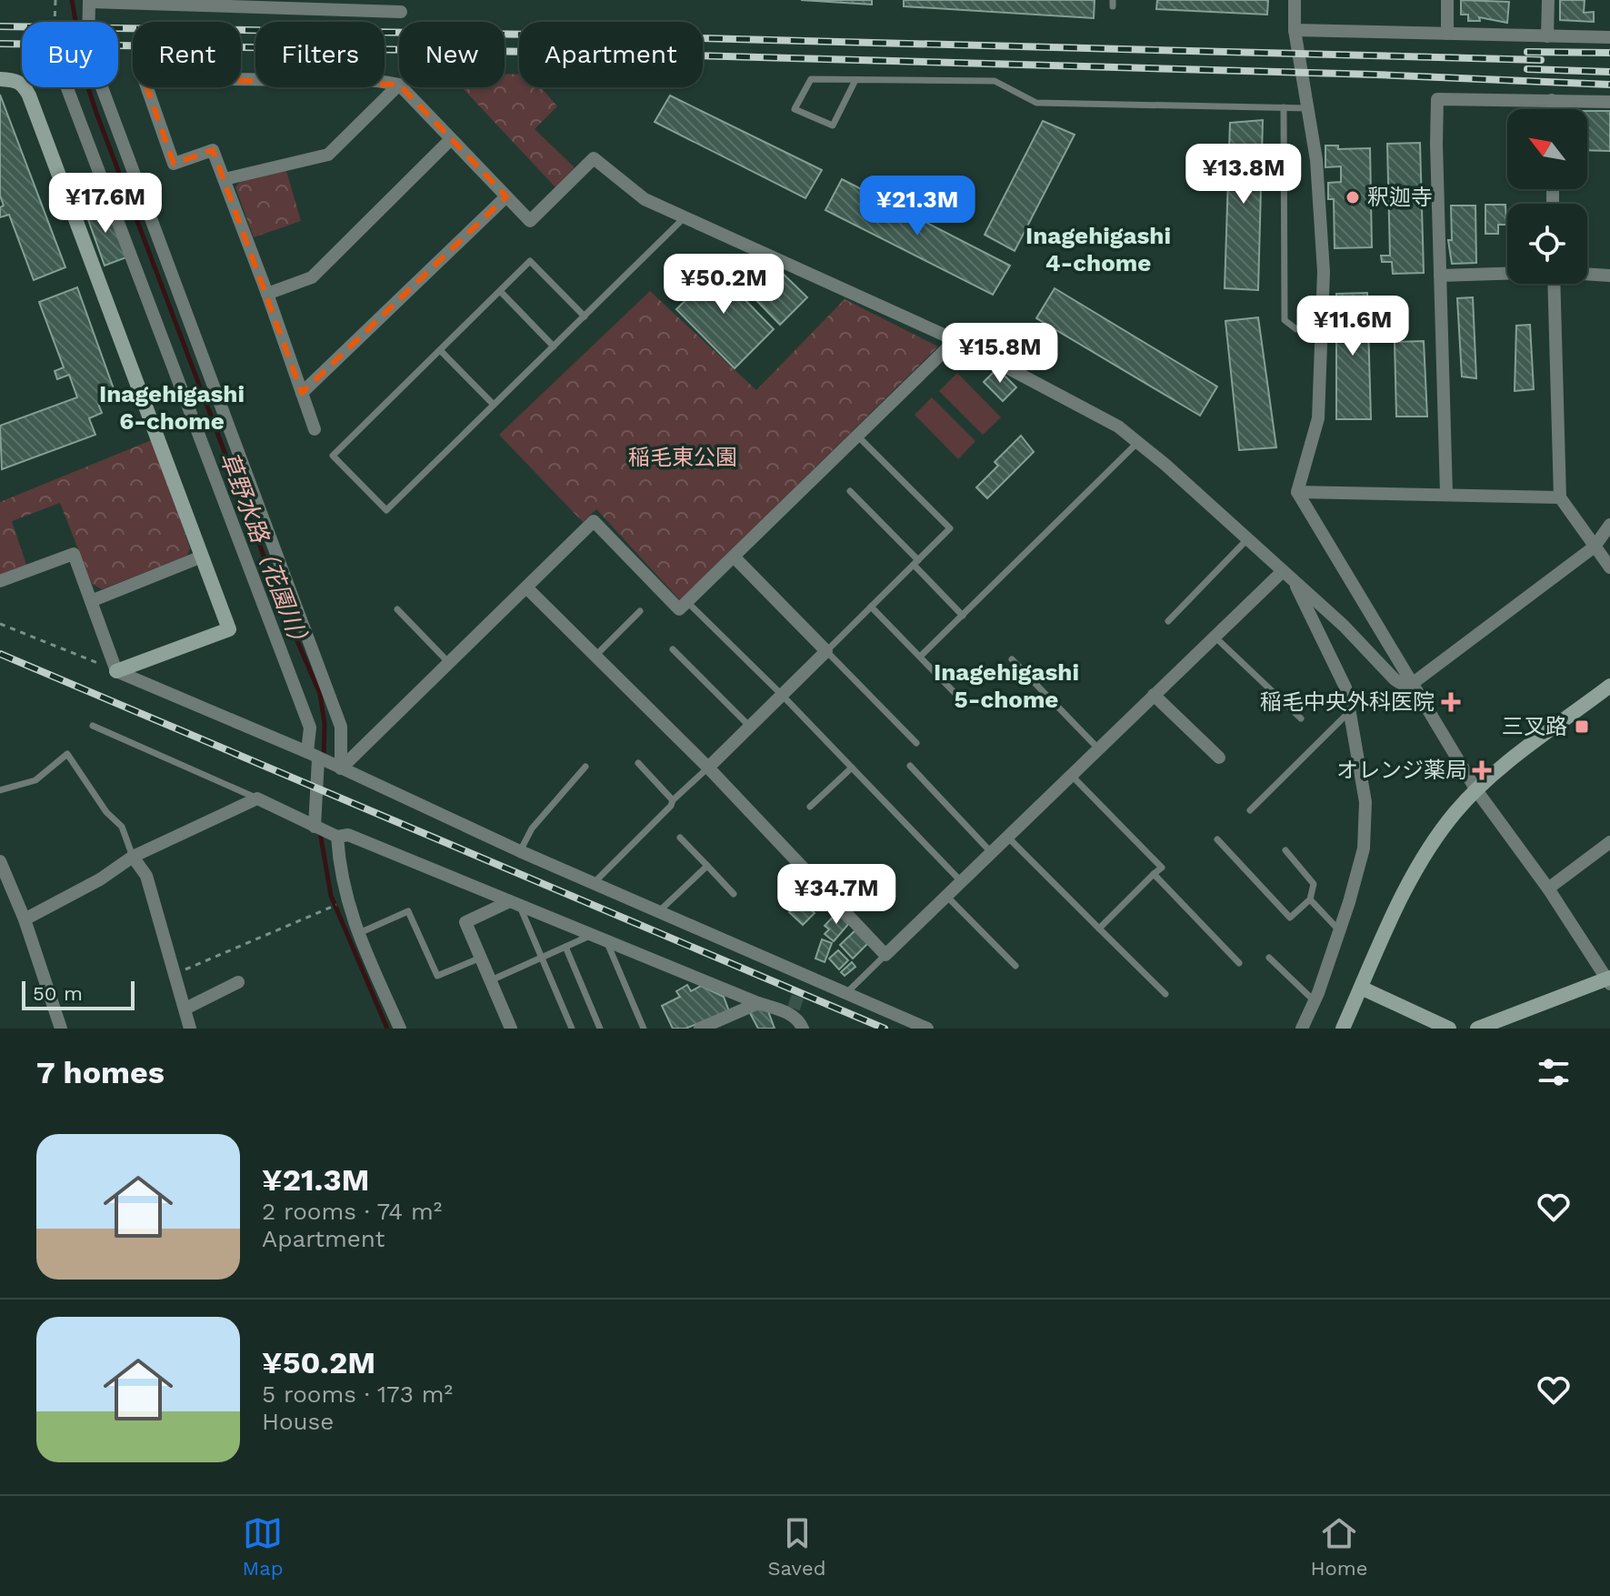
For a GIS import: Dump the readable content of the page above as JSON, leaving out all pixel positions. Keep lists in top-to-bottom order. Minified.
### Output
{"districts":["Inagehigashi 4-chome","Inagehigashi 6-chome","Inagehigashi 5-chome"],"water":["草野水路（花園川）"],"parks":["稲毛東公園"],"places":{"other":["釈迦寺"],"health":["稲毛中央外科医院","オレンジ薬局"],"transit":["三叉路"]},"scale_bar":"50 m","north":"top left","page":{"chip":["Buy","Rent","Filters","New","Apartment"],"price":["¥13.8M","¥17.6M","¥21.3M","¥50.2M","¥11.6M","¥15.8M","¥34.7M"],"scale":"50 m","heading":"7 homes","list":[{"name":"¥21.3M","note":"2 rooms · 74 m² · Apartment"},{"name":"¥50.2M","note":"5 rooms · 173 m² · House"}],"tabs":["Map","Saved","Home"]}}
